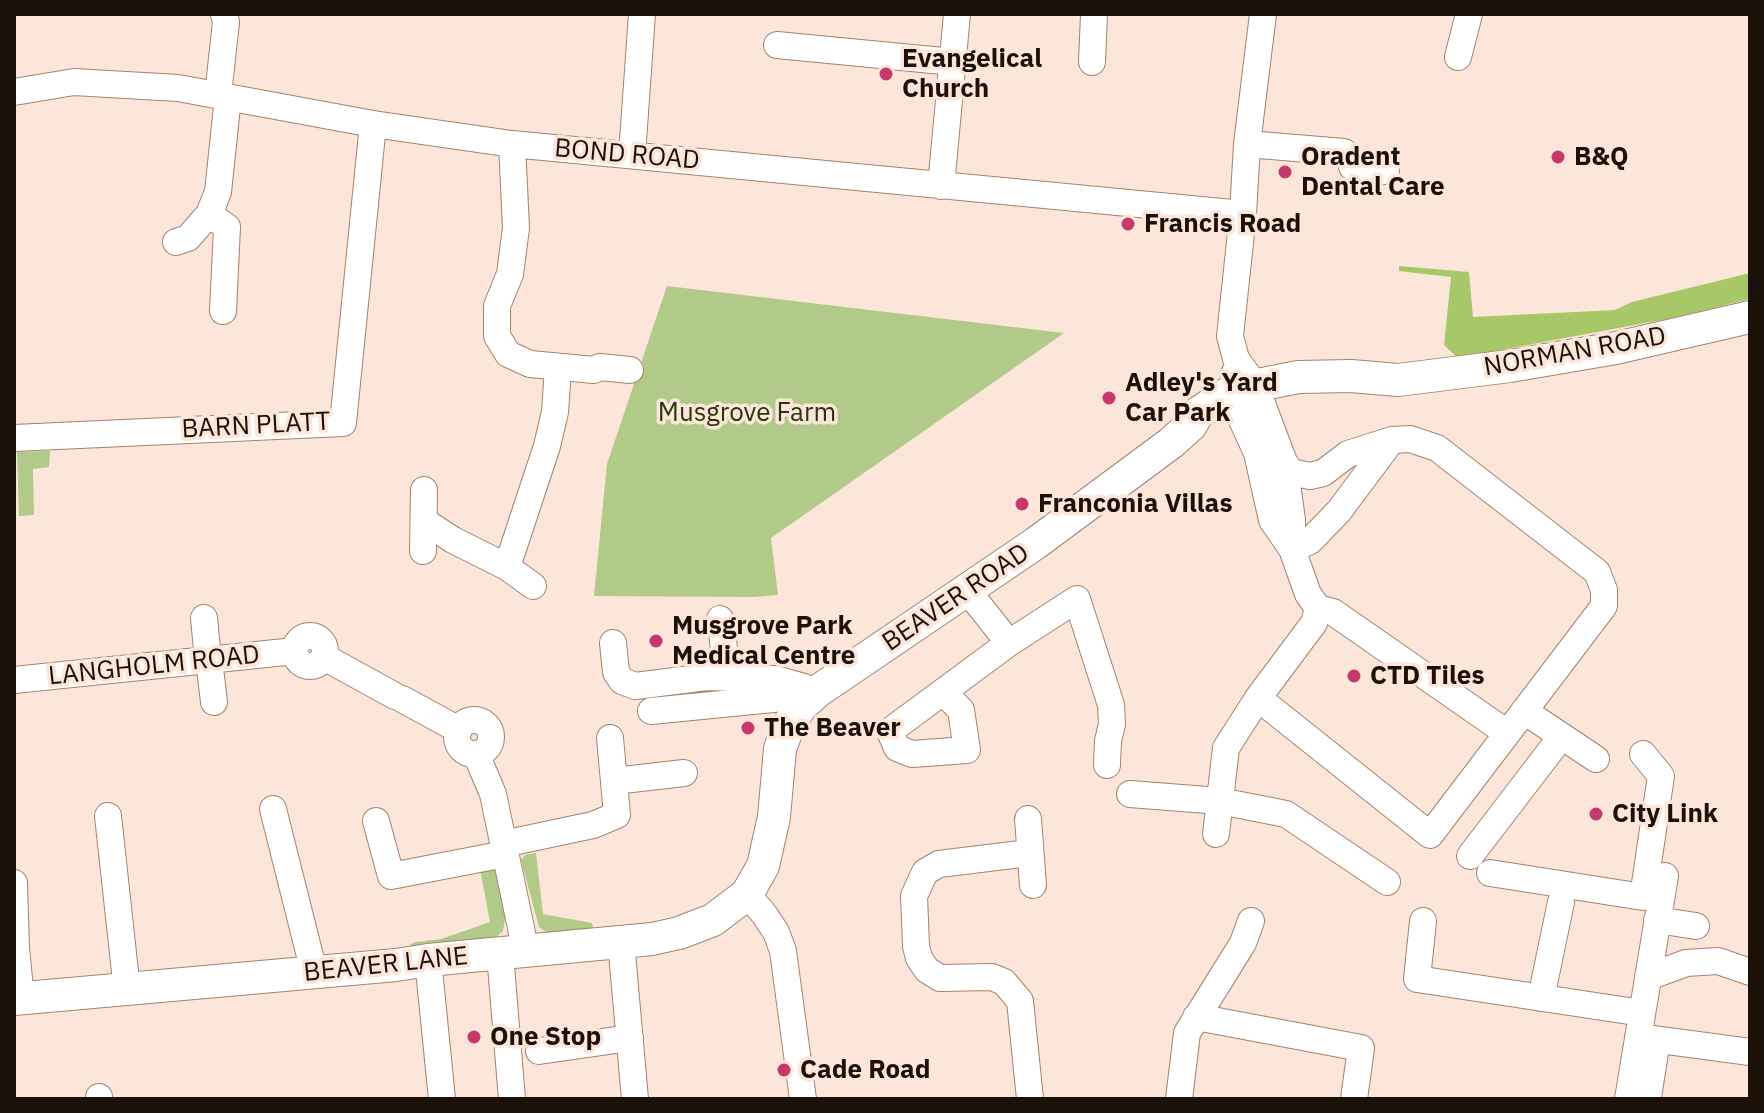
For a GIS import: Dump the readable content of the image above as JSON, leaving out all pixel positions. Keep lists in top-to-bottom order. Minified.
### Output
{"streets":{"main road":["NORMAN ROAD","BEAVER ROAD","BEAVER LANE"],"street":["BOND ROAD","BARN PLATT","LANGHOLM ROAD"]},"crossings":[["BOND ROAD","BARN PLATT"],["NORMAN ROAD","BEAVER ROAD"],["LANGHOLM ROAD","BEAVER LANE"]],"parks":["Musgrove Farm"],"places":["Evangelical Church","B&Q","Oradent Dental Care","Francis Road","Adley's Yard Car Park","Franconia Villas","Musgrove Park Medical Centre","CTD Tiles","The Beaver","City Link","One Stop","Cade Road"]}
